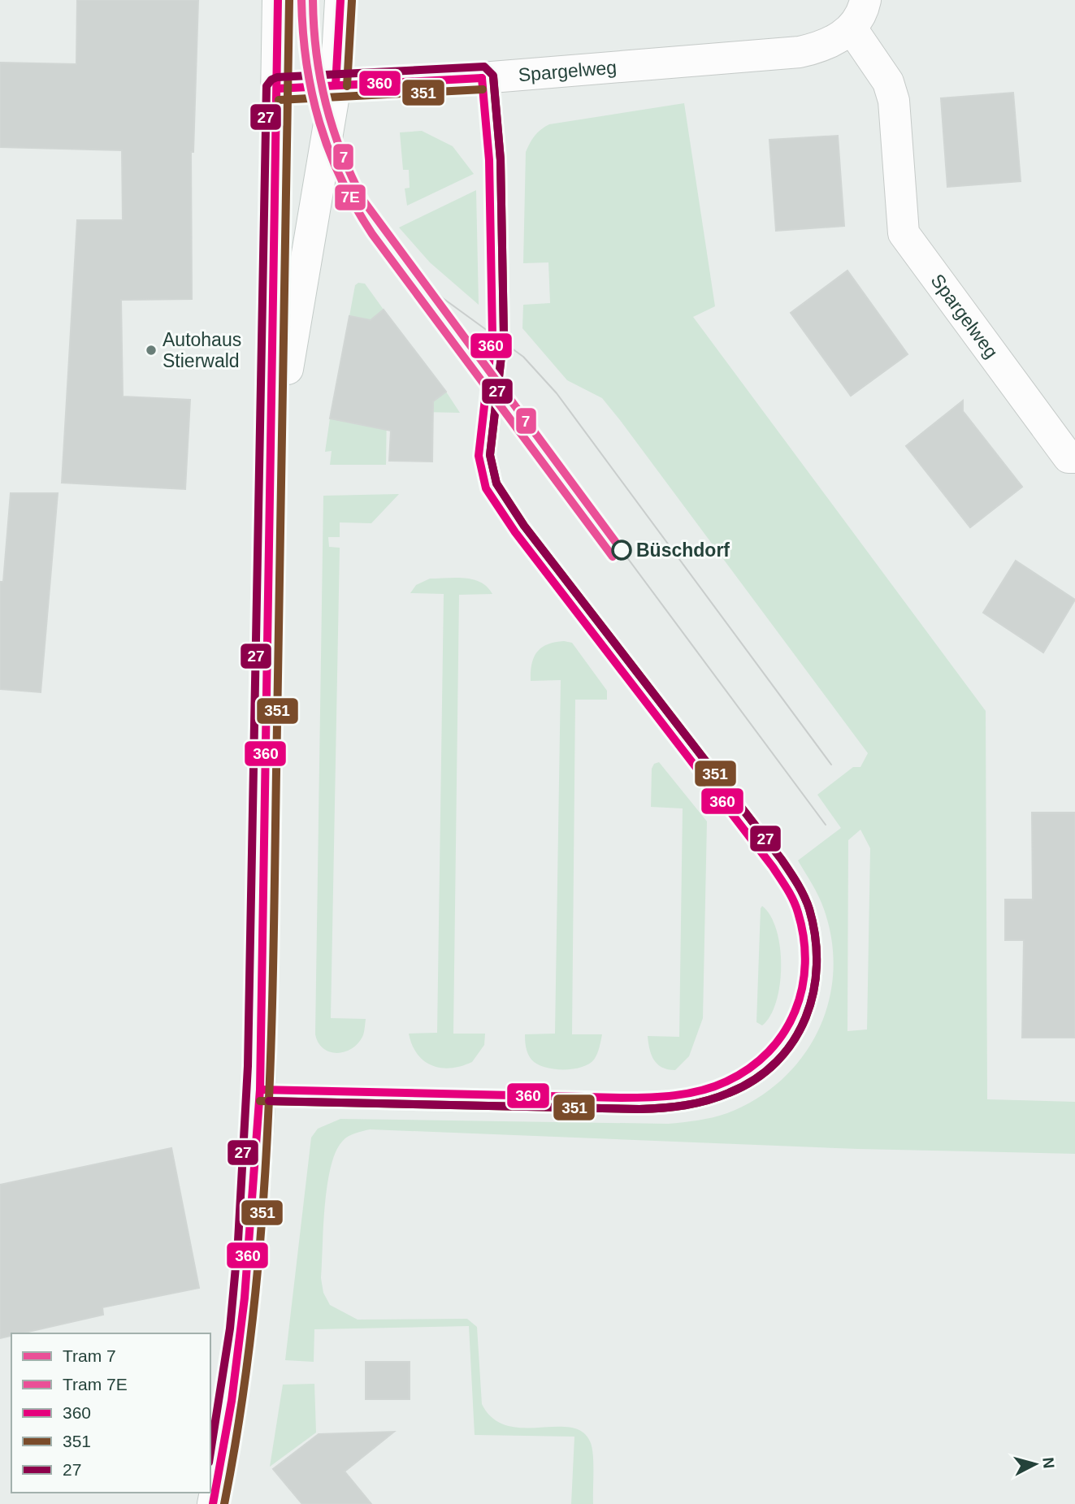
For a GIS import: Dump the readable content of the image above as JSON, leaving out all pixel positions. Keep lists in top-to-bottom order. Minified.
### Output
{"streets":{"main road":["Spargelweg"]},"places":["Autohaus Stierwald","Büschdorf"],"lines":["tram line 7","tram line 7E","transit line 360","transit line 351","transit line 27"],"legend":["Tram 7","Tram 7E","360","351","27"],"north":"right"}
